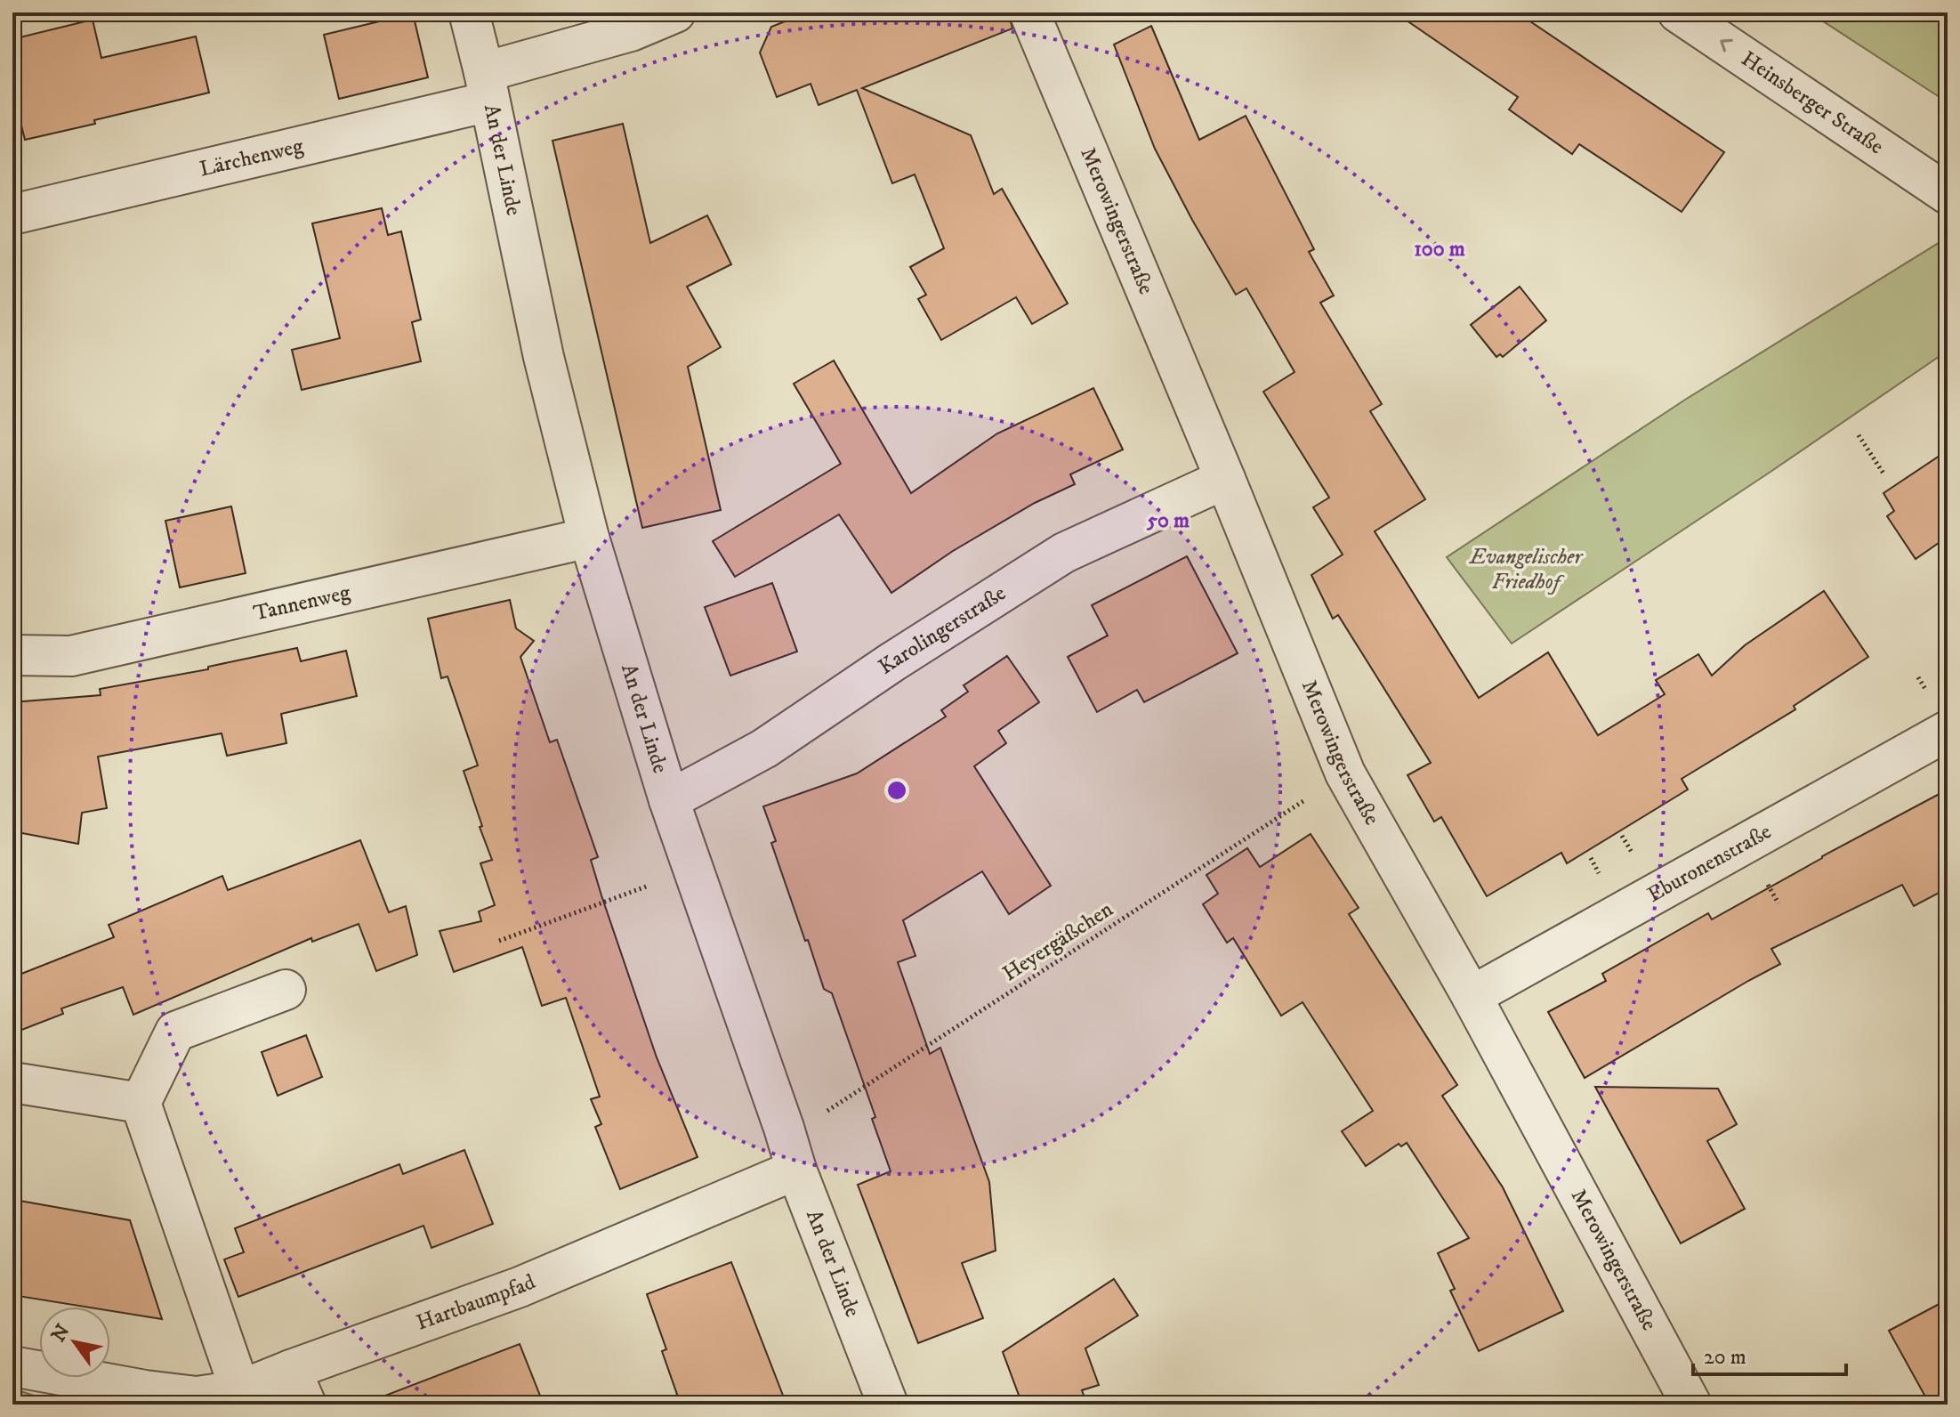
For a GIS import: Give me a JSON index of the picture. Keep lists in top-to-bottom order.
{
  "streets": {
    "street": [
      "Heinsberger Straße",
      "Lärchenweg",
      "An der Linde",
      "Merowingerstraße",
      "Tannenweg",
      "Karolingerstraße",
      "Eburonenstraße",
      "Hartbaumpfad"
    ],
    "path": ["Heyergäßchen"]
  },
  "crossings": [
    ["Lärchenweg", "An der Linde"],
    ["An der Linde", "Tannenweg"],
    ["An der Linde", "Karolingerstraße"],
    ["An der Linde", "Heyergäßchen"],
    ["An der Linde", "Hartbaumpfad"],
    ["Merowingerstraße", "Karolingerstraße"],
    ["Merowingerstraße", "Eburonenstraße"],
    ["Merowingerstraße", "Heyergäßchen"]
  ],
  "one_way": ["Heinsberger Straße"],
  "parks": ["Evangelischer Friedhof"],
  "scale_bar": "20 m",
  "north": "top left",
  "rings": ["100 m", "50 m"]
}
